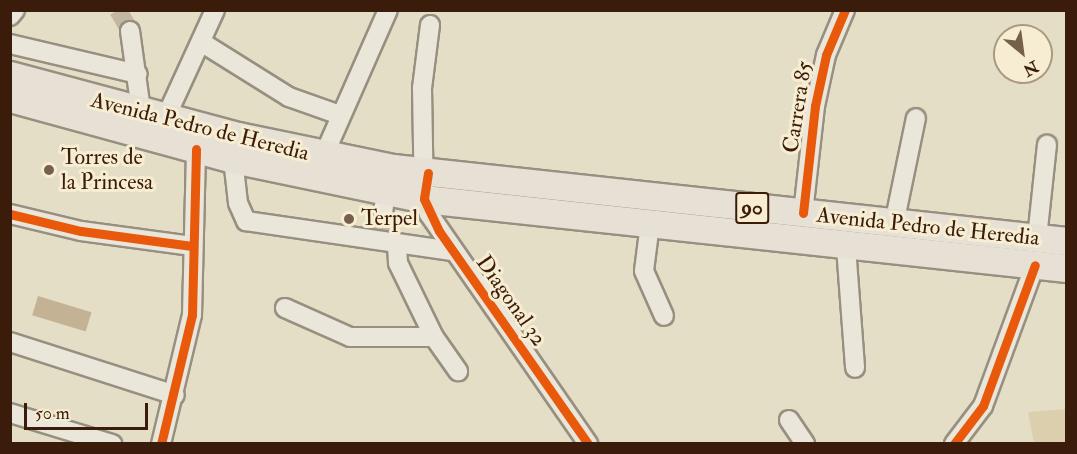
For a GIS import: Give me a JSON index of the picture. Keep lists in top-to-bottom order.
{
  "streets": {
    "highway": ["Avenida Pedro de Heredia", "90"],
    "street": ["Carrera 85", "Diagonal 32"]
  },
  "crossings": [
    ["Carrera 85", "Avenida Pedro de Heredia"],
    ["Avenida Pedro de Heredia", "Diagonal 32"]
  ],
  "places": ["Torres de la Princesa", "Terpel"],
  "scale_bar": "50 m",
  "north": "bottom right"
}
